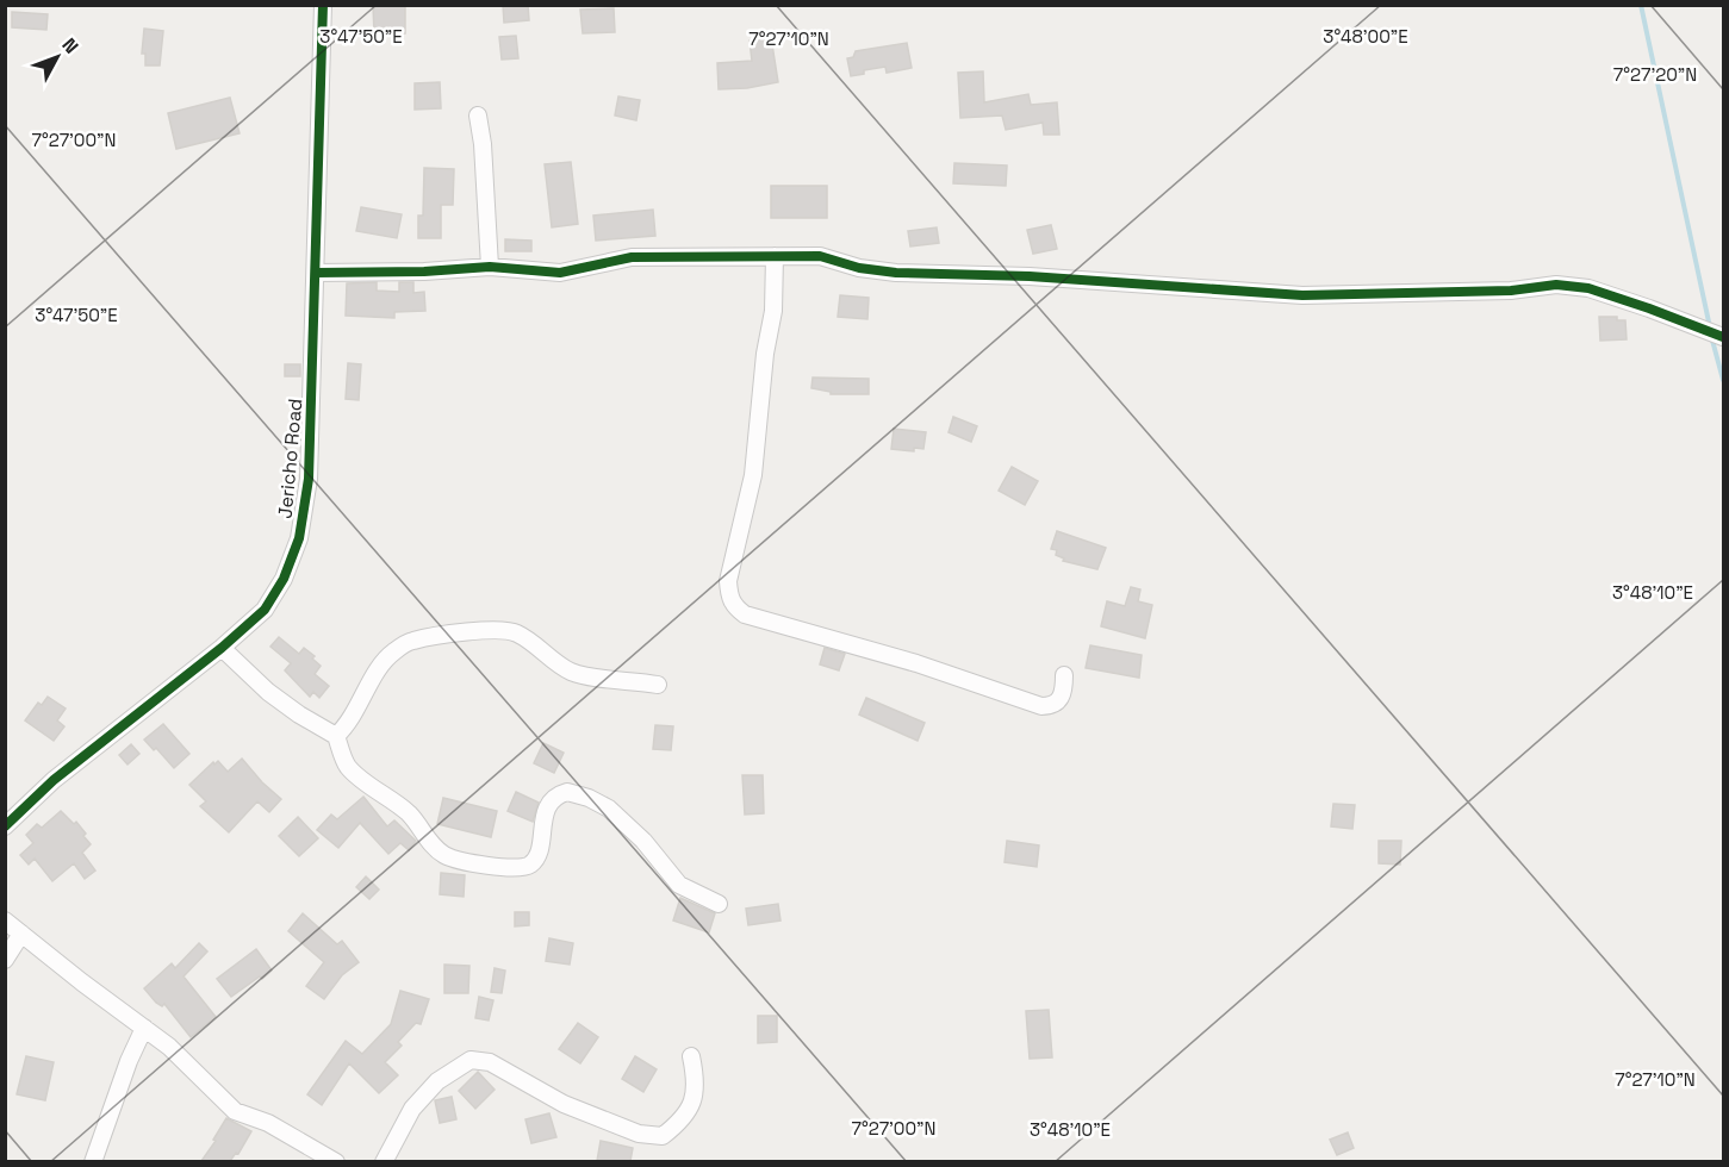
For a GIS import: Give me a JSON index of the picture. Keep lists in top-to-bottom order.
{
  "streets": {
    "street": ["Jericho Road"]
  },
  "north": "top right",
  "coordinates": [
    "3°47'50\"E",
    "3°48'00\"E",
    "7°27'10\"N",
    "7°27'20\"N",
    "7°27'00\"N",
    "3°48'10\"E"
  ]
}
